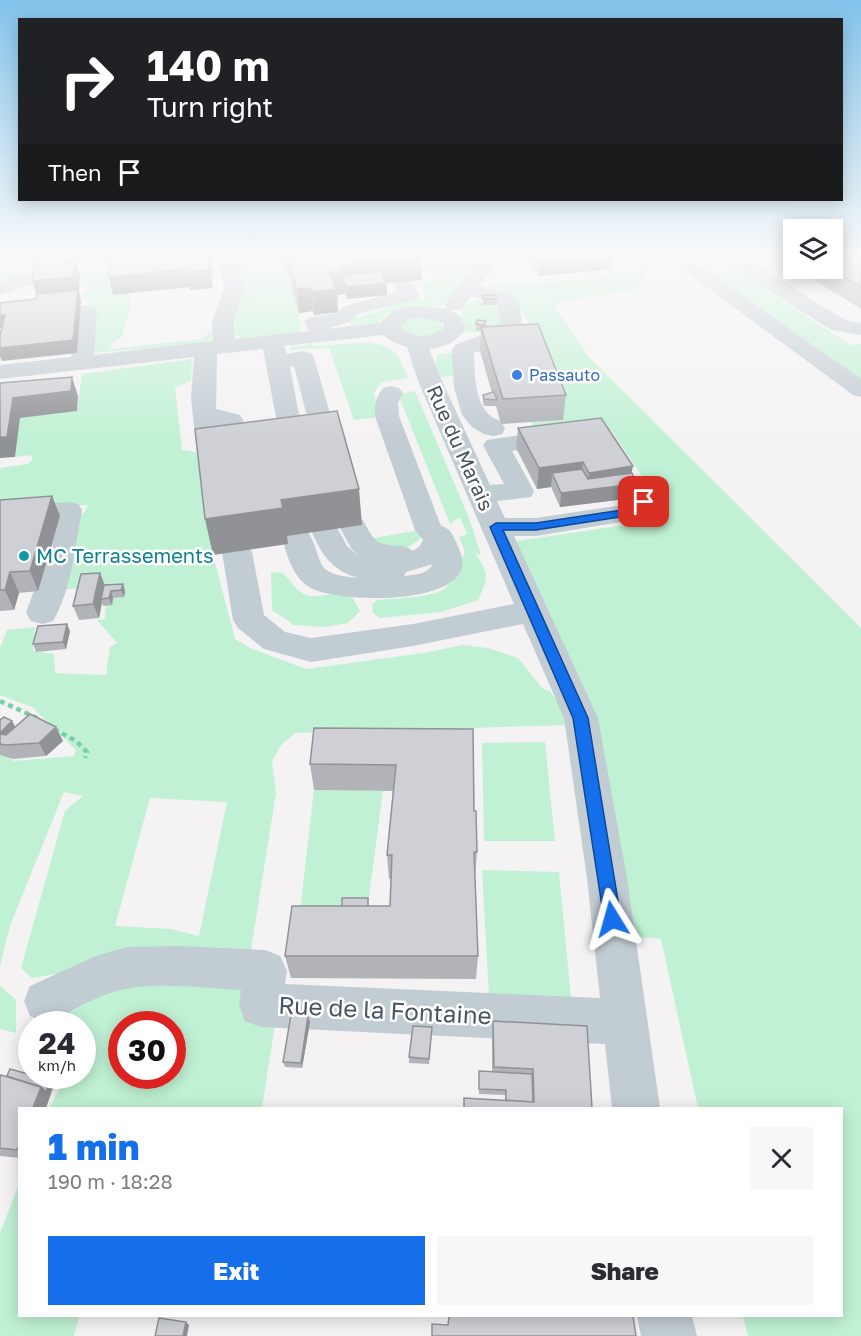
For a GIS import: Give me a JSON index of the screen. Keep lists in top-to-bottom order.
{
  "streets": {
    "street": ["Rue du Marais", "Rue de la Fontaine"]
  },
  "crossings": [
    ["Rue du Marais", "Rue de la Fontaine"]
  ],
  "places": ["Passauto", "MC Terrassements"],
  "page": {
    "turn": ["140 m", "Turn right"],
    "then": "Then",
    "speed": "24 km/h",
    "limit": "30",
    "heading": ["1 min", "190 m · 18:28"],
    "buttons": ["Exit", "Share"]
  }
}
